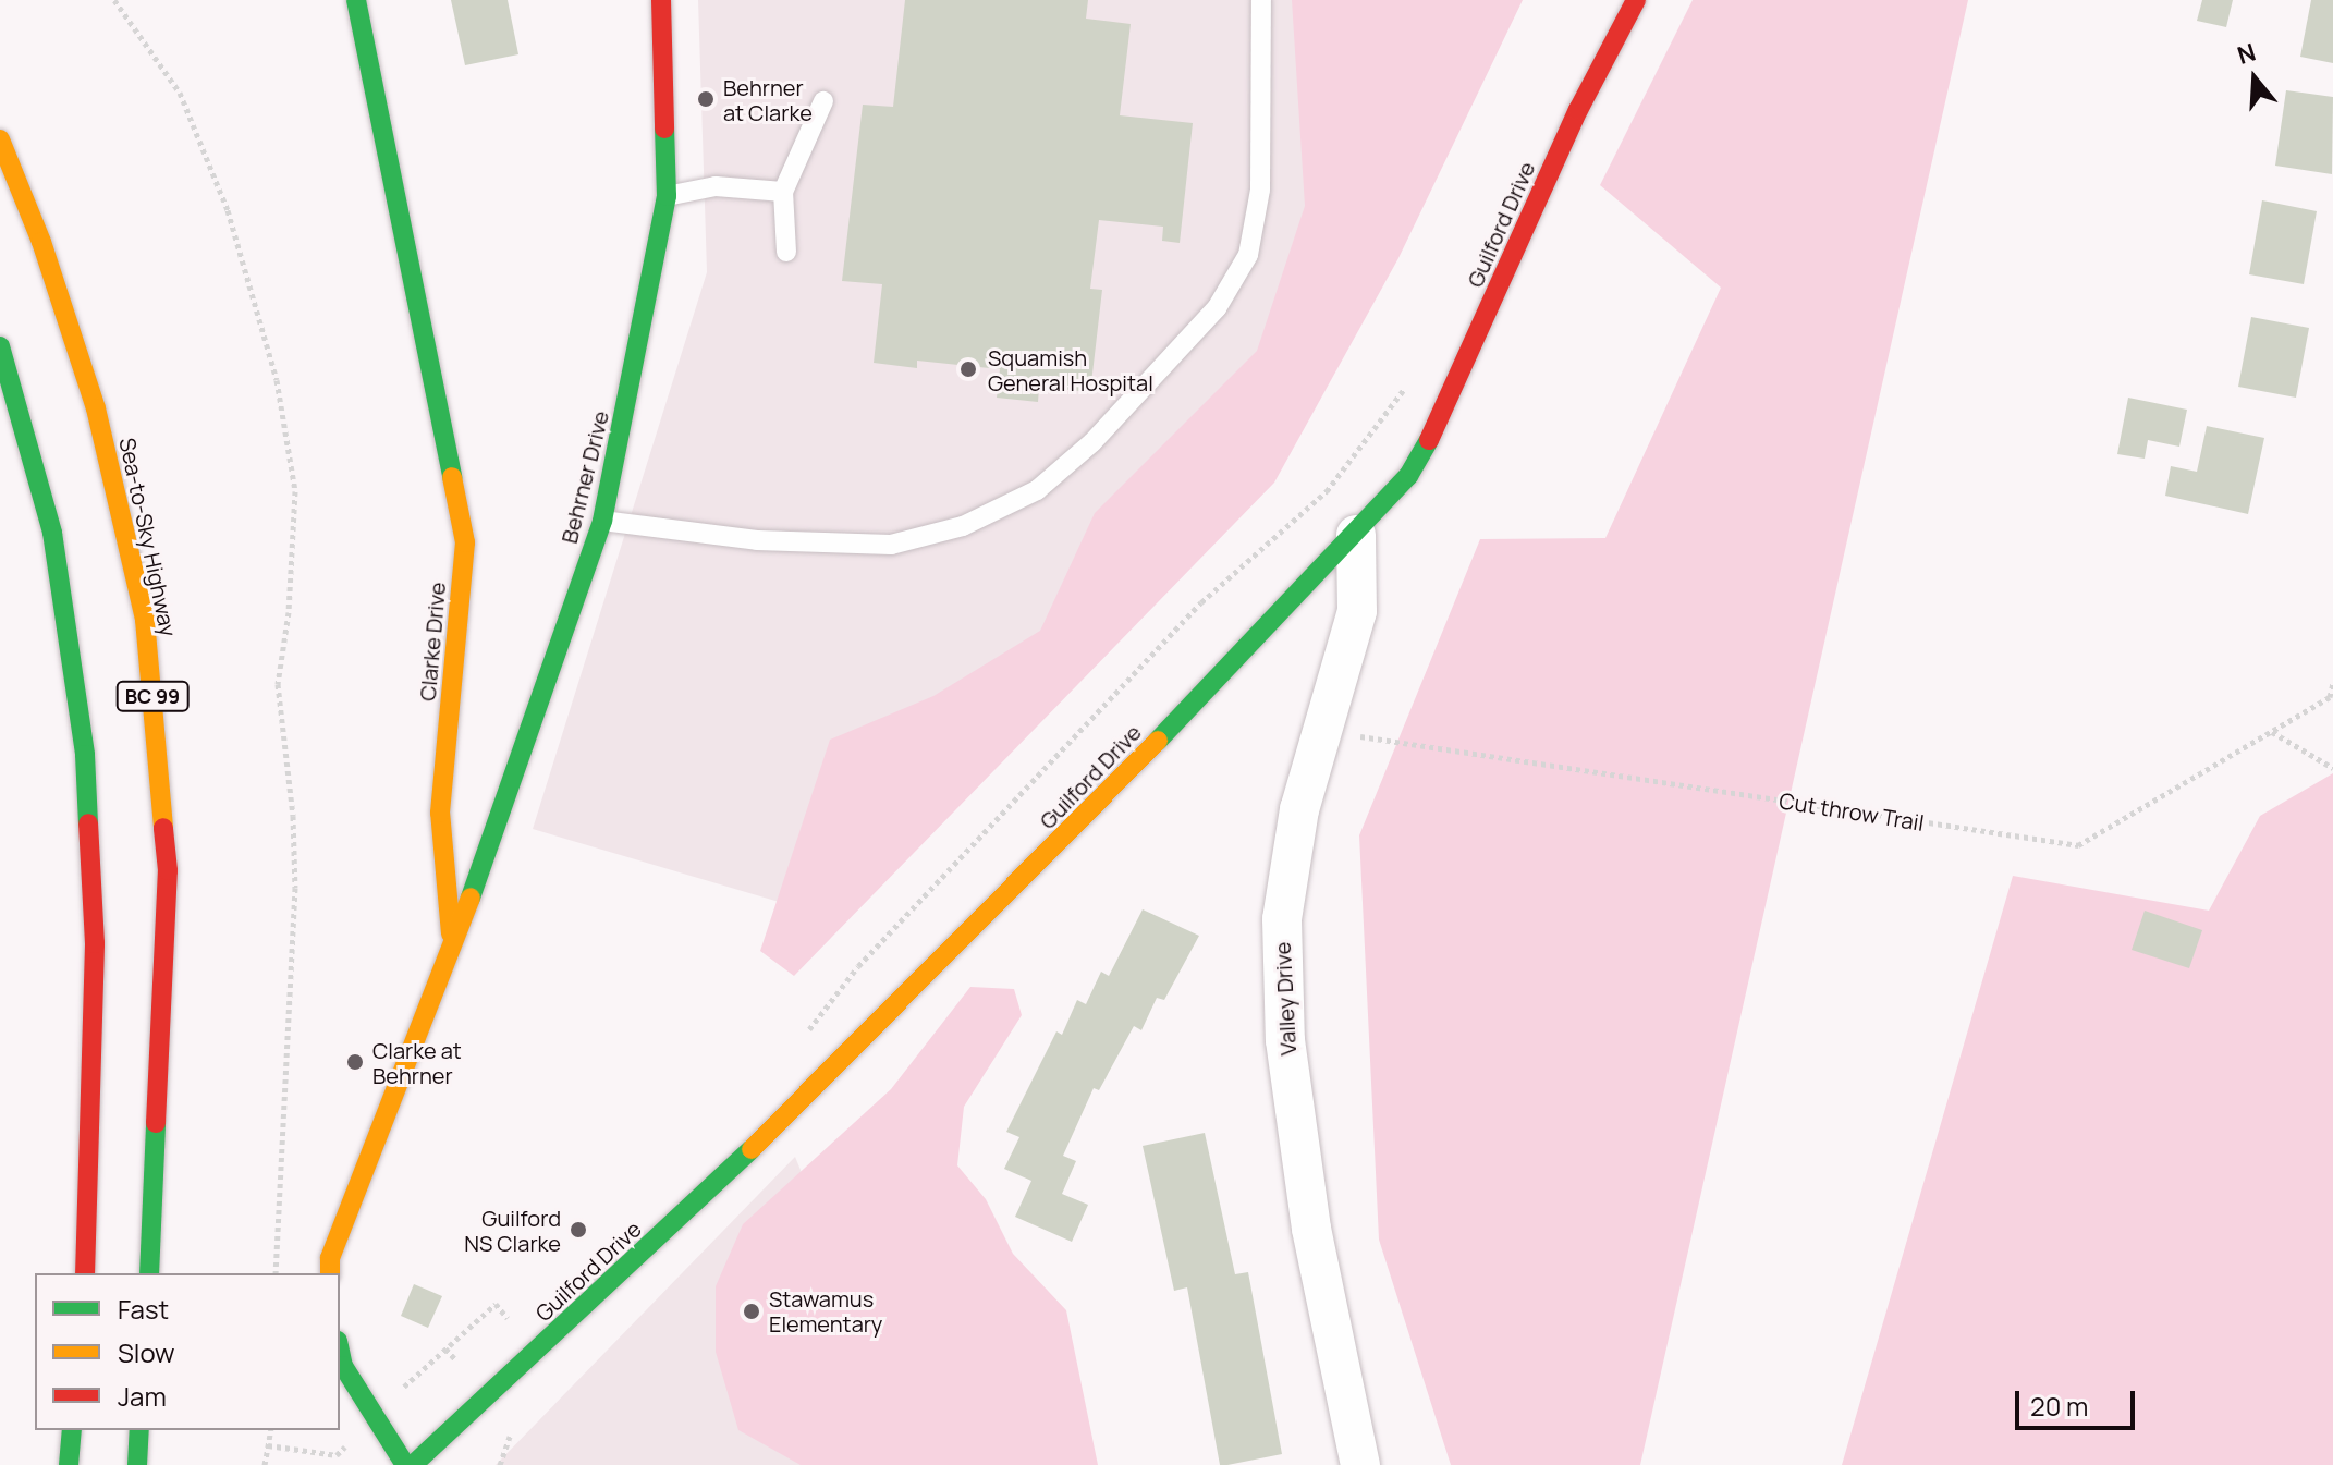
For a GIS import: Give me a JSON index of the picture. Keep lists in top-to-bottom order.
{
  "streets": {
    "main road": [
      "Guilford Drive",
      "Behrner Drive",
      "Sea-to-Sky Highway",
      "Clarke Drive",
      "BC 99"
    ],
    "street": ["Valley Drive"],
    "path": ["Cut throw Trail"]
  },
  "crossings": [
    ["Guilford Drive", "Valley Drive"],
    ["Behrner Drive", "Clarke Drive"],
    ["Cut throw Trail", "Valley Drive"]
  ],
  "places": [
    "Behrner at Clarke",
    "Squamish General Hospital",
    "Clarke at Behrner",
    "Guilford NS Clarke",
    "Stawamus Elementary"
  ],
  "legend": ["Fast", "Slow", "Jam"],
  "scale_bar": "20 m",
  "north": "top"
}
